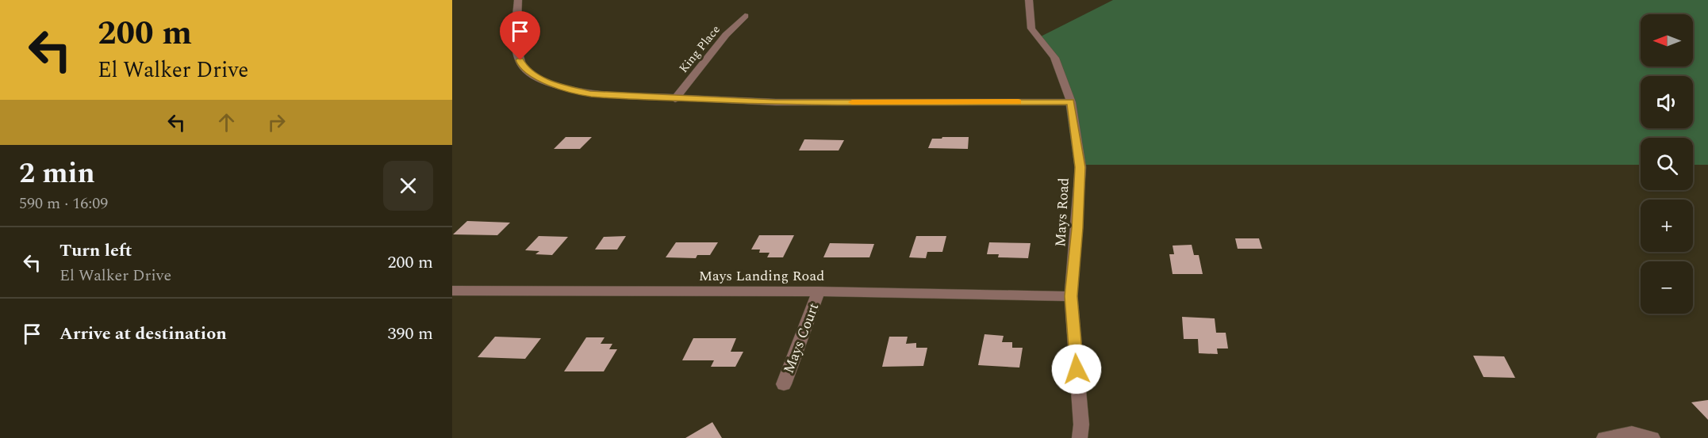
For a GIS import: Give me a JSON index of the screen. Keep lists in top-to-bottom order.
{
  "streets": {
    "street": [
      "King Place",
      "Mays Road",
      "Mays Landing Road",
      "Mays Court"
    ]
  },
  "crossings": [
    ["Mays Road", "Mays Landing Road"],
    ["Mays Landing Road", "Mays Court"]
  ],
  "north": "left",
  "page": {
    "turn": ["200 m", "El Walker Drive"],
    "map_buttons": ["+", "−"],
    "heading": ["2 min", "590 m · 16:09"],
    "list": [
      {
        "name": "Turn left",
        "note": "El Walker Drive",
        "value": "200 m"
      },
      {
        "name": "Arrive at destination",
        "value": "390 m"
      }
    ]
  }
}
